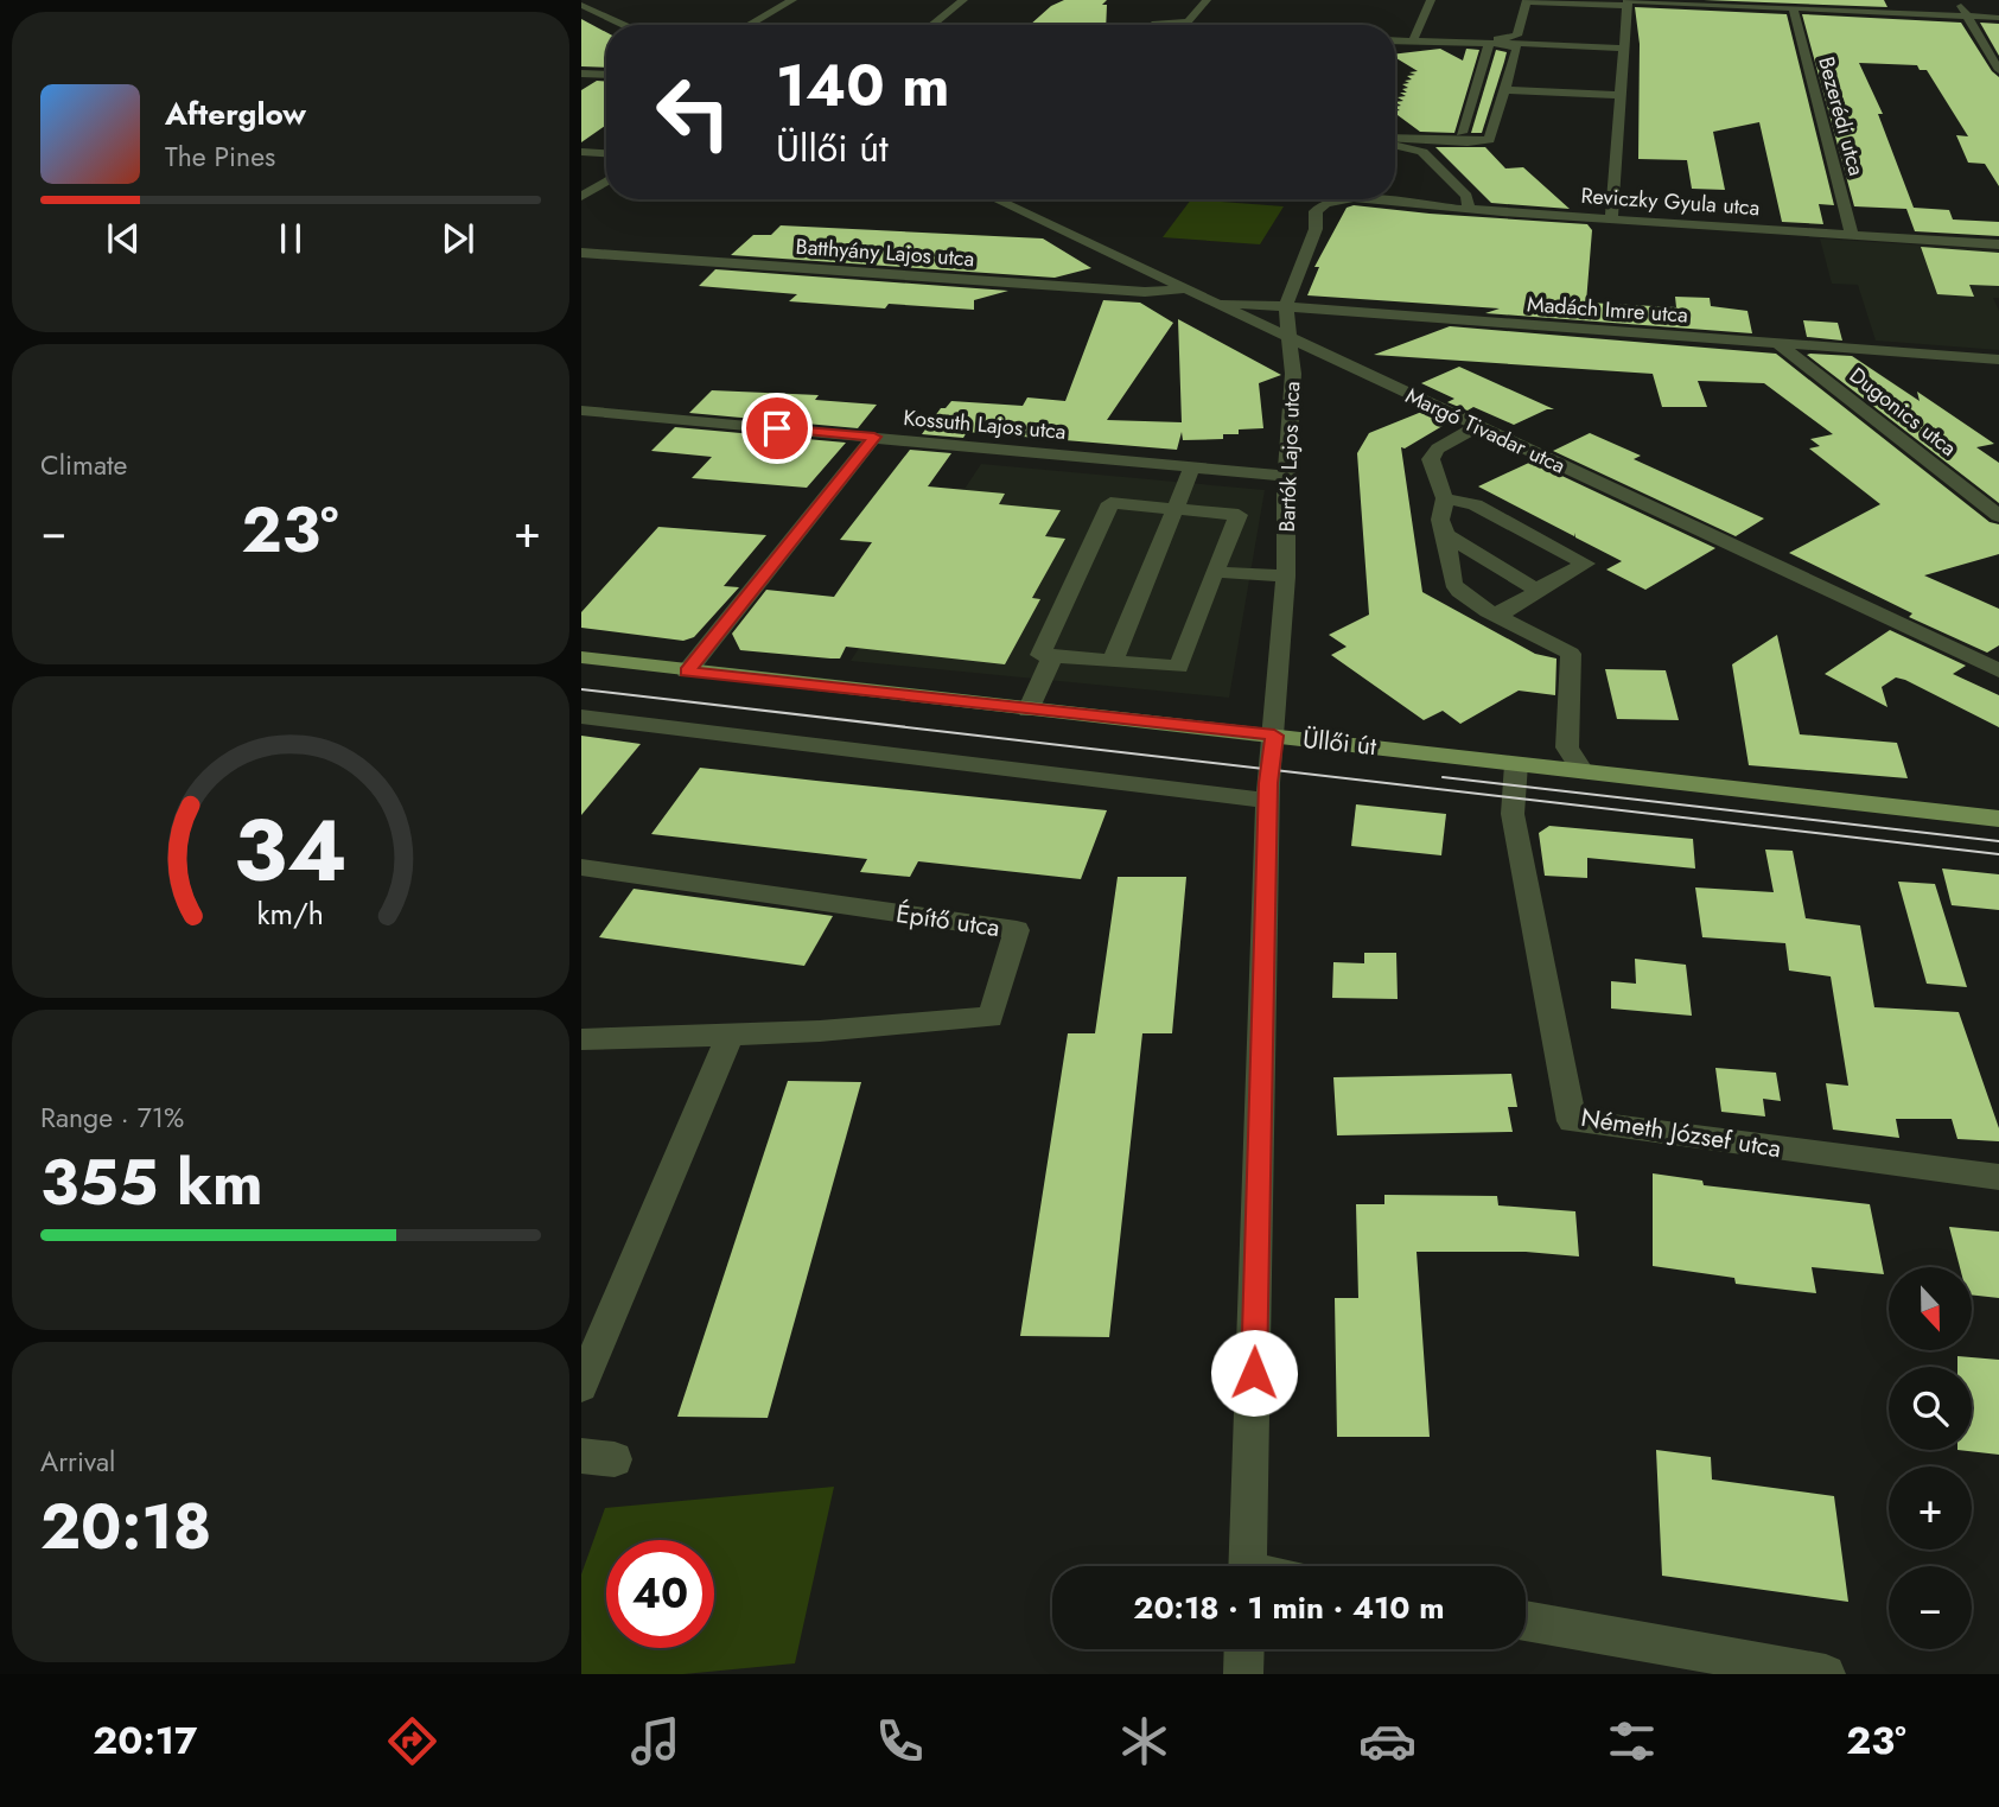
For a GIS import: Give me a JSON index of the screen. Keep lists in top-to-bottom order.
{
  "streets": {
    "main road": ["Üllői út"],
    "street": [
      "Bezerédi utca",
      "Reviczky Gyula utca",
      "Batthyány Lajos utca",
      "Madách Imre utca",
      "Dugonics utca",
      "Kossuth Lajos utca",
      "Margó Tivadar utca",
      "Bartók Lajos utca",
      "Építő utca",
      "Németh József utca"
    ]
  },
  "crossings": [
    ["Bezerédi utca", "Reviczky Gyula utca"],
    ["Batthyány Lajos utca", "Margó Tivadar utca"],
    ["Madách Imre utca", "Dugonics utca"],
    ["Madách Imre utca", "Margó Tivadar utca"],
    ["Madách Imre utca", "Bartók Lajos utca"],
    ["Kossuth Lajos utca", "Bartók Lajos utca"],
    ["Margó Tivadar utca", "Bartók Lajos utca"],
    ["Bartók Lajos utca", "Üllői út"],
    ["Üllői út", "Németh József utca"]
  ],
  "north": "bottom",
  "page": {
    "turn": ["140 m", "Üllői út"],
    "song": ["Afterglow", "The Pines"],
    "tile": [
      "Climate",
      ["Range · 71%", "355 km"],
      ["Arrival", "20:18"]
    ],
    "heat": ["−", "23°", "+"],
    "map_buttons": ["+", "−"],
    "limit": "40",
    "trip": "20:18 · 1 min · 410 m",
    "tabs": ["20:17", "23°"],
    "gauge": ["34", "km/h"]
  }
}
